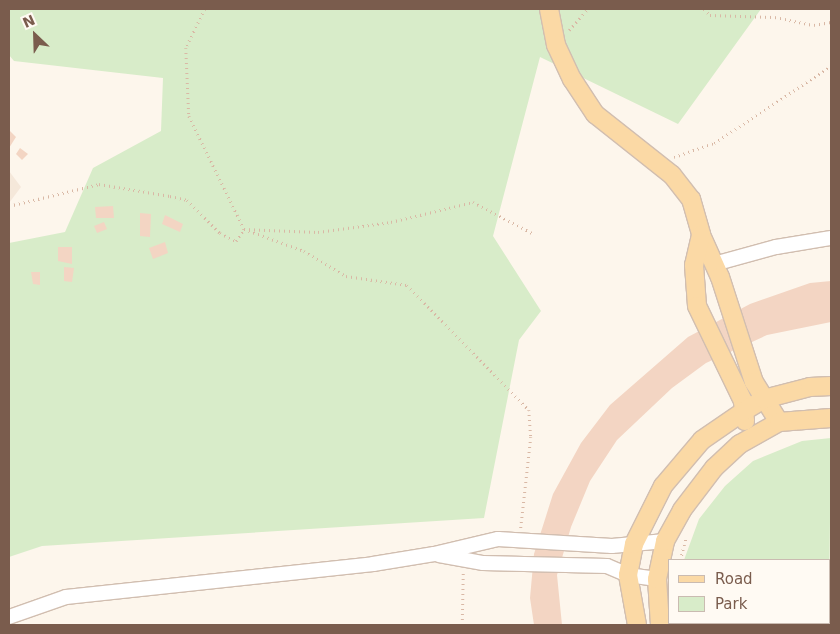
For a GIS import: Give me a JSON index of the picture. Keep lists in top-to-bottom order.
{
  "legend": ["Road", "Park"],
  "north": "top left"
}
